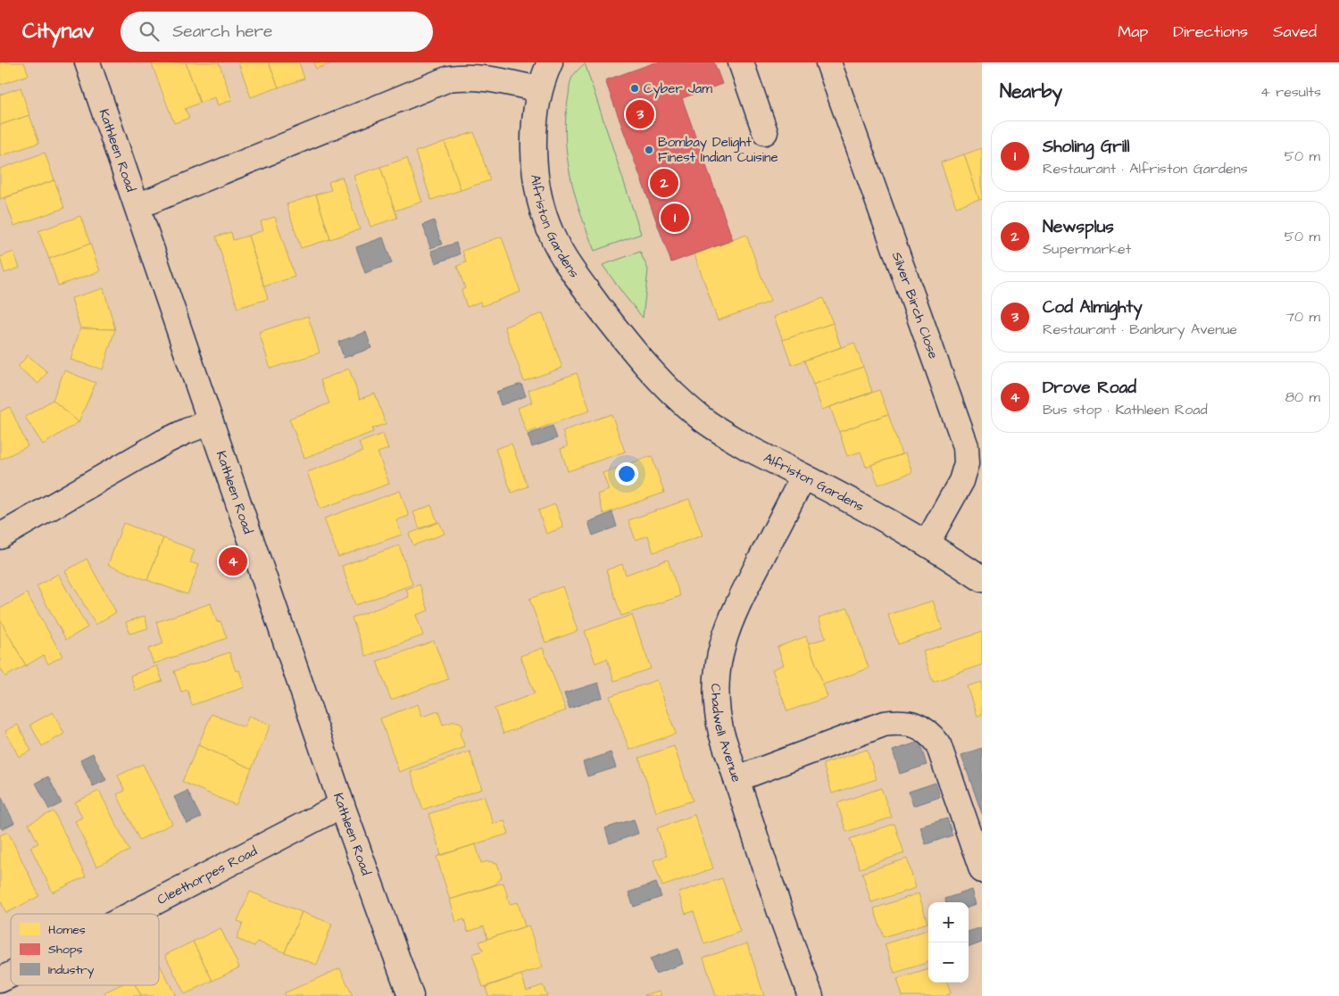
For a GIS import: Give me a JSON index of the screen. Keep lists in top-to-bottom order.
{
  "streets": {
    "street": [
      "Kathleen Road",
      "Alfriston Gardens",
      "Silver Birch Close",
      "Chadwell Avenue",
      "Cleethorpes Road"
    ]
  },
  "crossings": [
    ["Kathleen Road", "Cleethorpes Road"],
    ["Alfriston Gardens", "Silver Birch Close"],
    ["Alfriston Gardens", "Chadwell Avenue"]
  ],
  "places": ["Cyber Jam", "Bombay Delight Finest Indian Cuisine"],
  "legend": ["Homes", "Shops", "Industry"],
  "page": {
    "header": "Citynav",
    "search": "Search here",
    "nav": ["Map", "Directions", "Saved"],
    "heading": ["Nearby", "4 results"],
    "pins": [
      "3",
      "2",
      "1",
      "4"
    ],
    "list": [
      {
        "mark": "1",
        "name": "Sholing Grill",
        "note": "Restaurant · Alfriston Gardens",
        "value": "50 m"
      },
      {
        "mark": "2",
        "name": "Newsplus",
        "note": "Supermarket",
        "value": "50 m"
      },
      {
        "mark": "3",
        "name": "Cod Almighty",
        "note": "Restaurant · Banbury Avenue",
        "value": "70 m"
      },
      {
        "mark": "4",
        "name": "Drove Road",
        "note": "Bus stop · Kathleen Road",
        "value": "80 m"
      }
    ],
    "map_buttons": ["+", "−"]
  }
}
